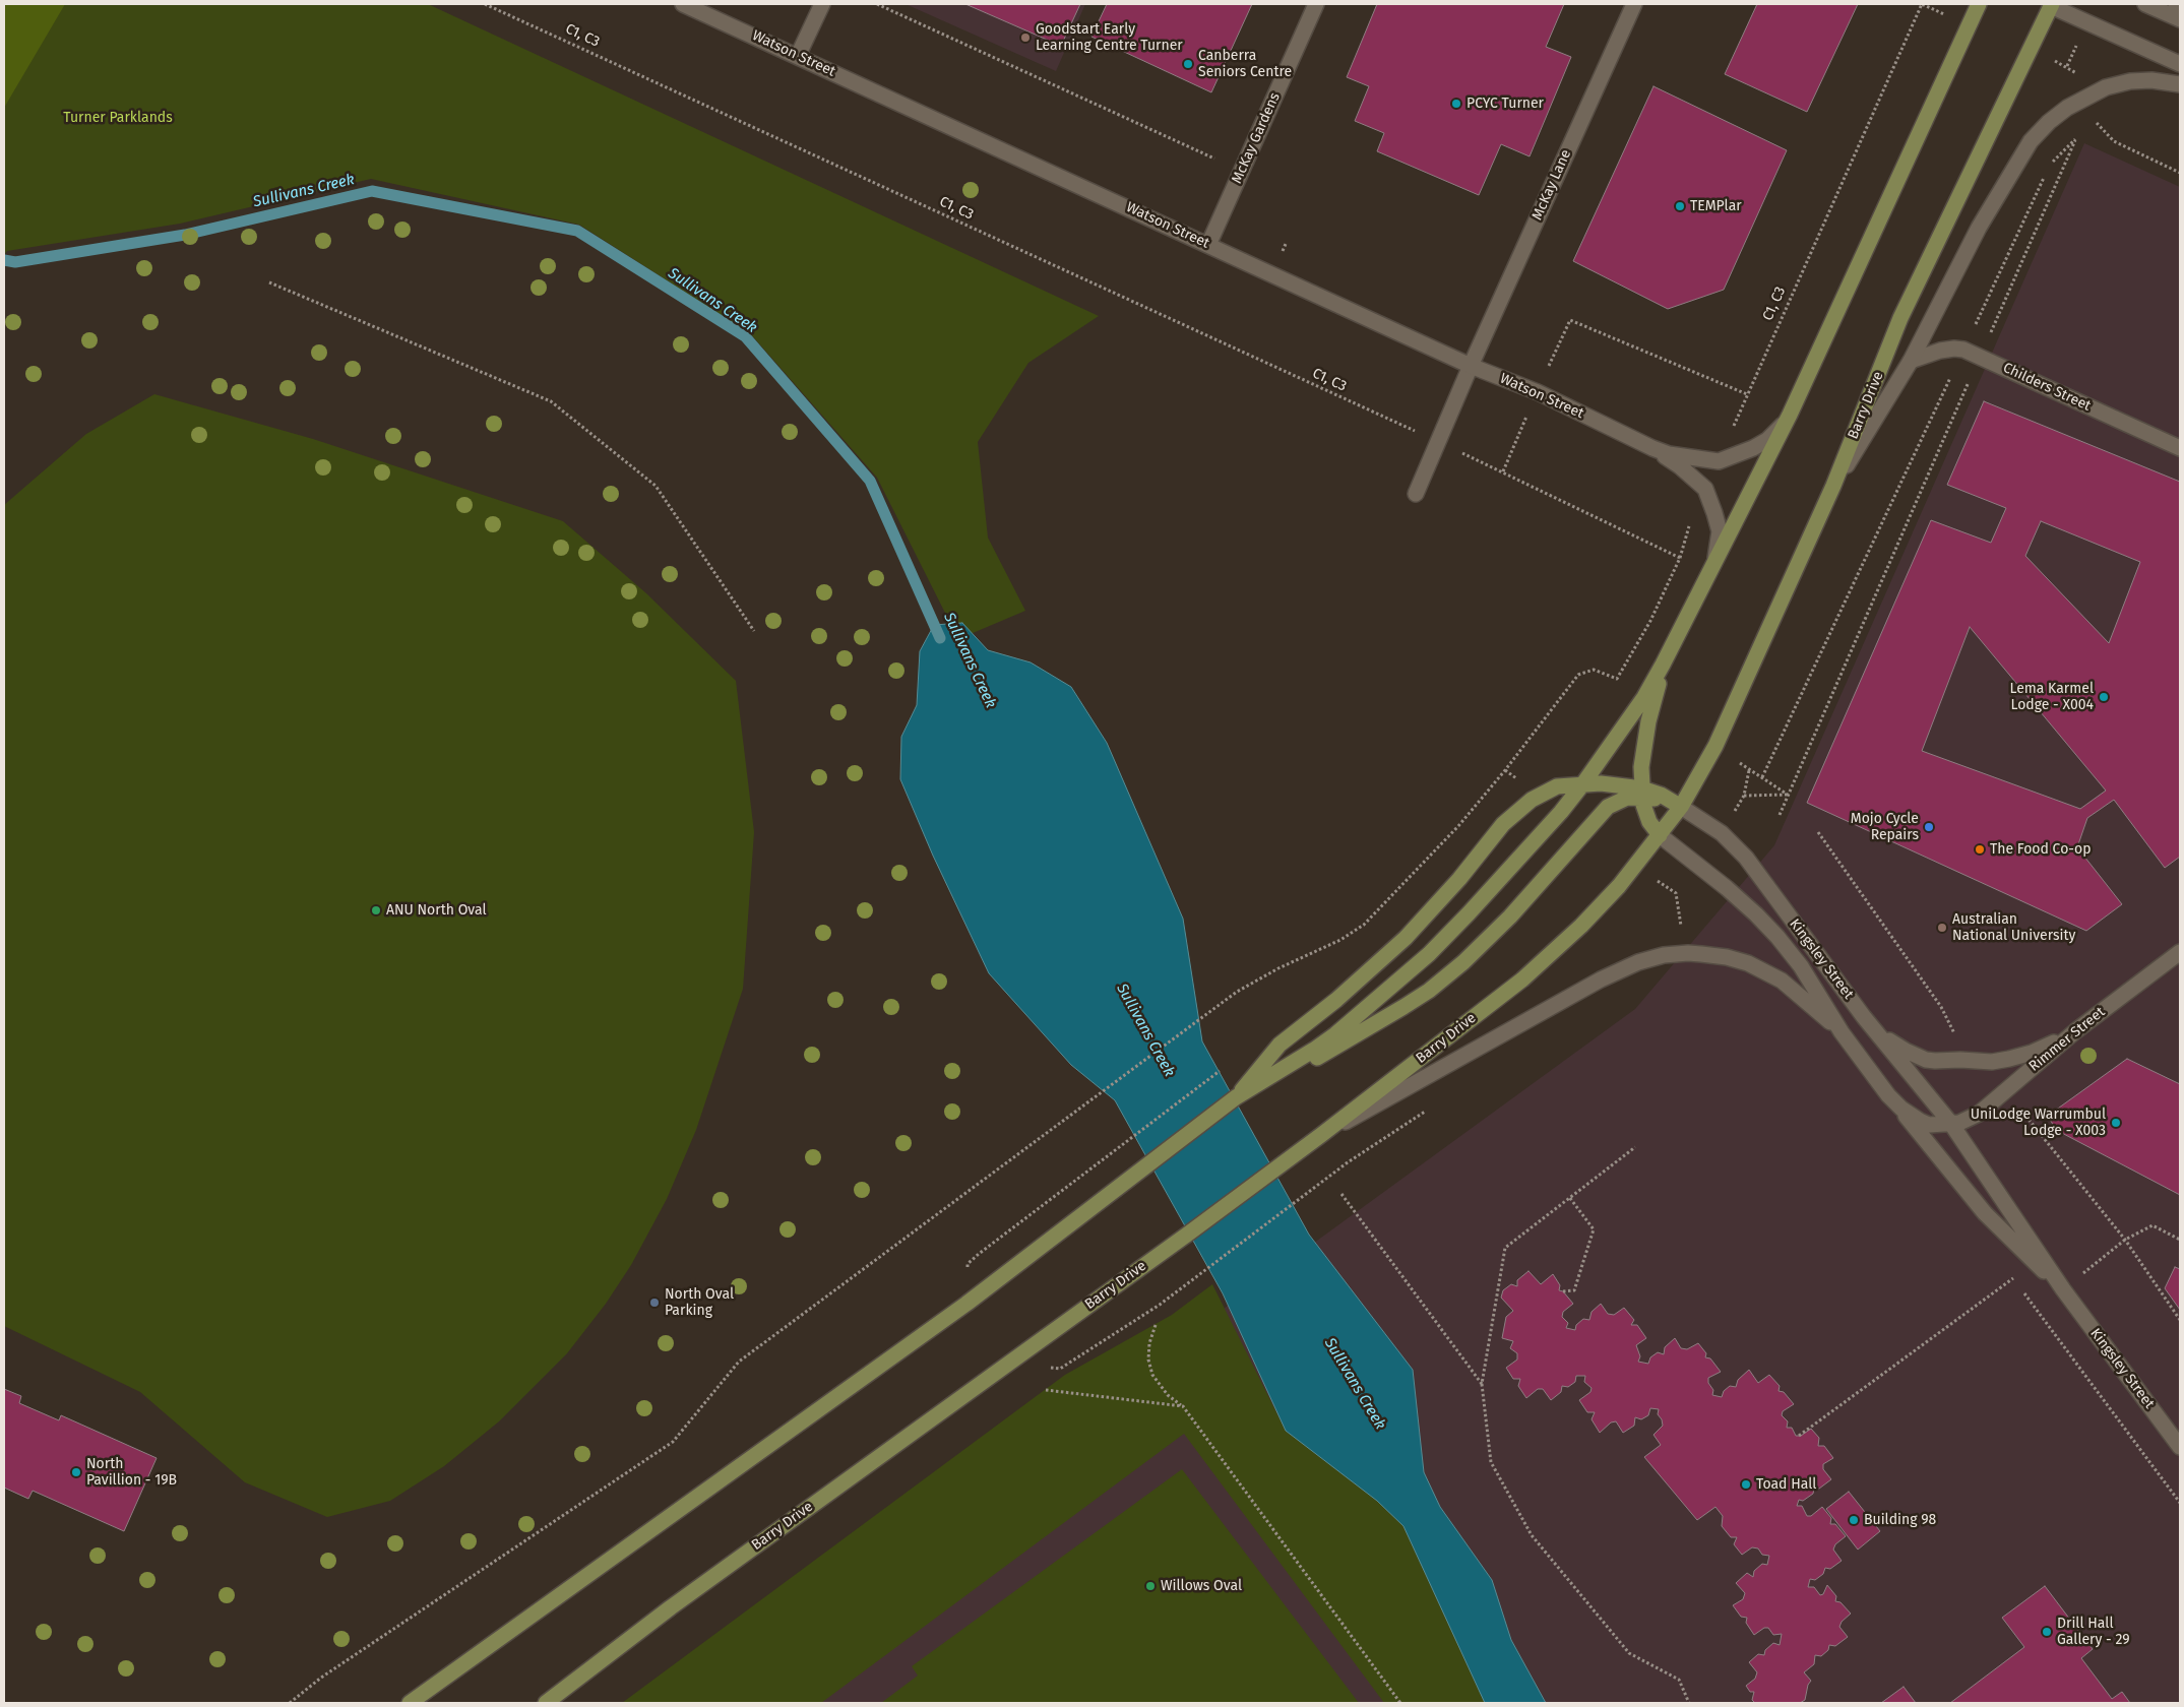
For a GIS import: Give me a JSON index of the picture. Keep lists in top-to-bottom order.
{
  "streets": {
    "main road": ["Barry Drive"],
    "street": [
      "Watson Street",
      "McKay Gardens",
      "McKay Lane",
      "Childers Street",
      "Kingsley Street",
      "Rimmer Street"
    ],
    "path": ["C1, C3"]
  },
  "crossings": [
    ["Watson Street", "McKay Gardens"],
    ["Watson Street", "McKay Lane"],
    ["Barry Drive", "Kingsley Street"],
    ["Kingsley Street", "Rimmer Street"]
  ],
  "water": ["Sullivans Creek"],
  "parks": ["Turner Parklands"],
  "places": [
    "Goodstart Early Learning Centre Turner",
    "Canberra Seniors Centre",
    "PCYC Turner",
    "TEMPlar",
    "Lema Karmel Lodge - X004",
    "Mojo Cycle Repairs",
    "The Food Co-op",
    "ANU North Oval",
    "Australian National University",
    "UniLodge Warrumbul Lodge - X003",
    "North Oval Parking",
    "North Pavillion - 19B",
    "Toad Hall",
    "Building 98",
    "Willows Oval",
    "Drill Hall Gallery - 29"
  ]
}
